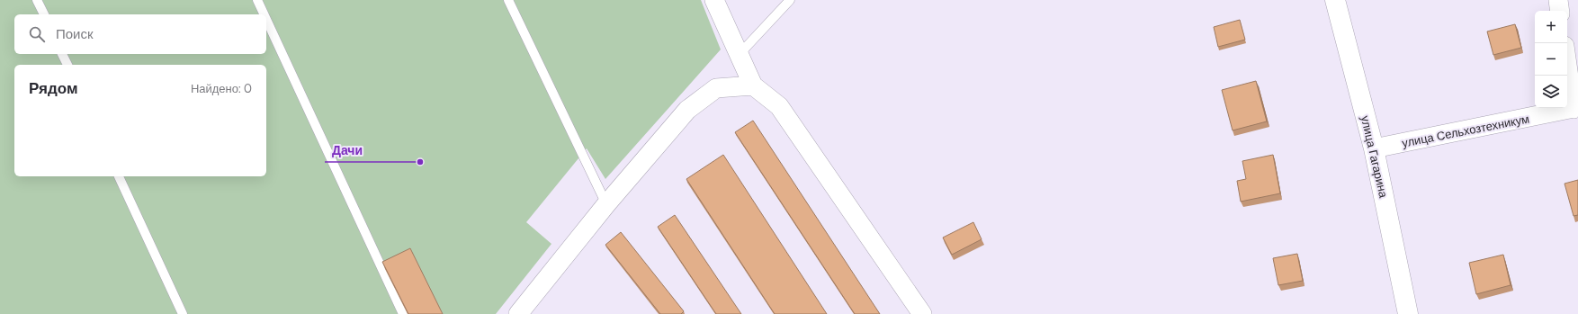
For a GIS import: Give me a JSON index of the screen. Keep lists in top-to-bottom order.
{
  "streets": {
    "street": ["улица Сельхозтехникум", "улица Гагарина"]
  },
  "crossings": [
    ["улица Сельхозтехникум", "улица Гагарина"]
  ],
  "places": ["Дачи"],
  "page": {
    "map_buttons": ["+", "−"],
    "search": "Поиск",
    "heading": ["Рядом", "Найдено: 0"]
  }
}
